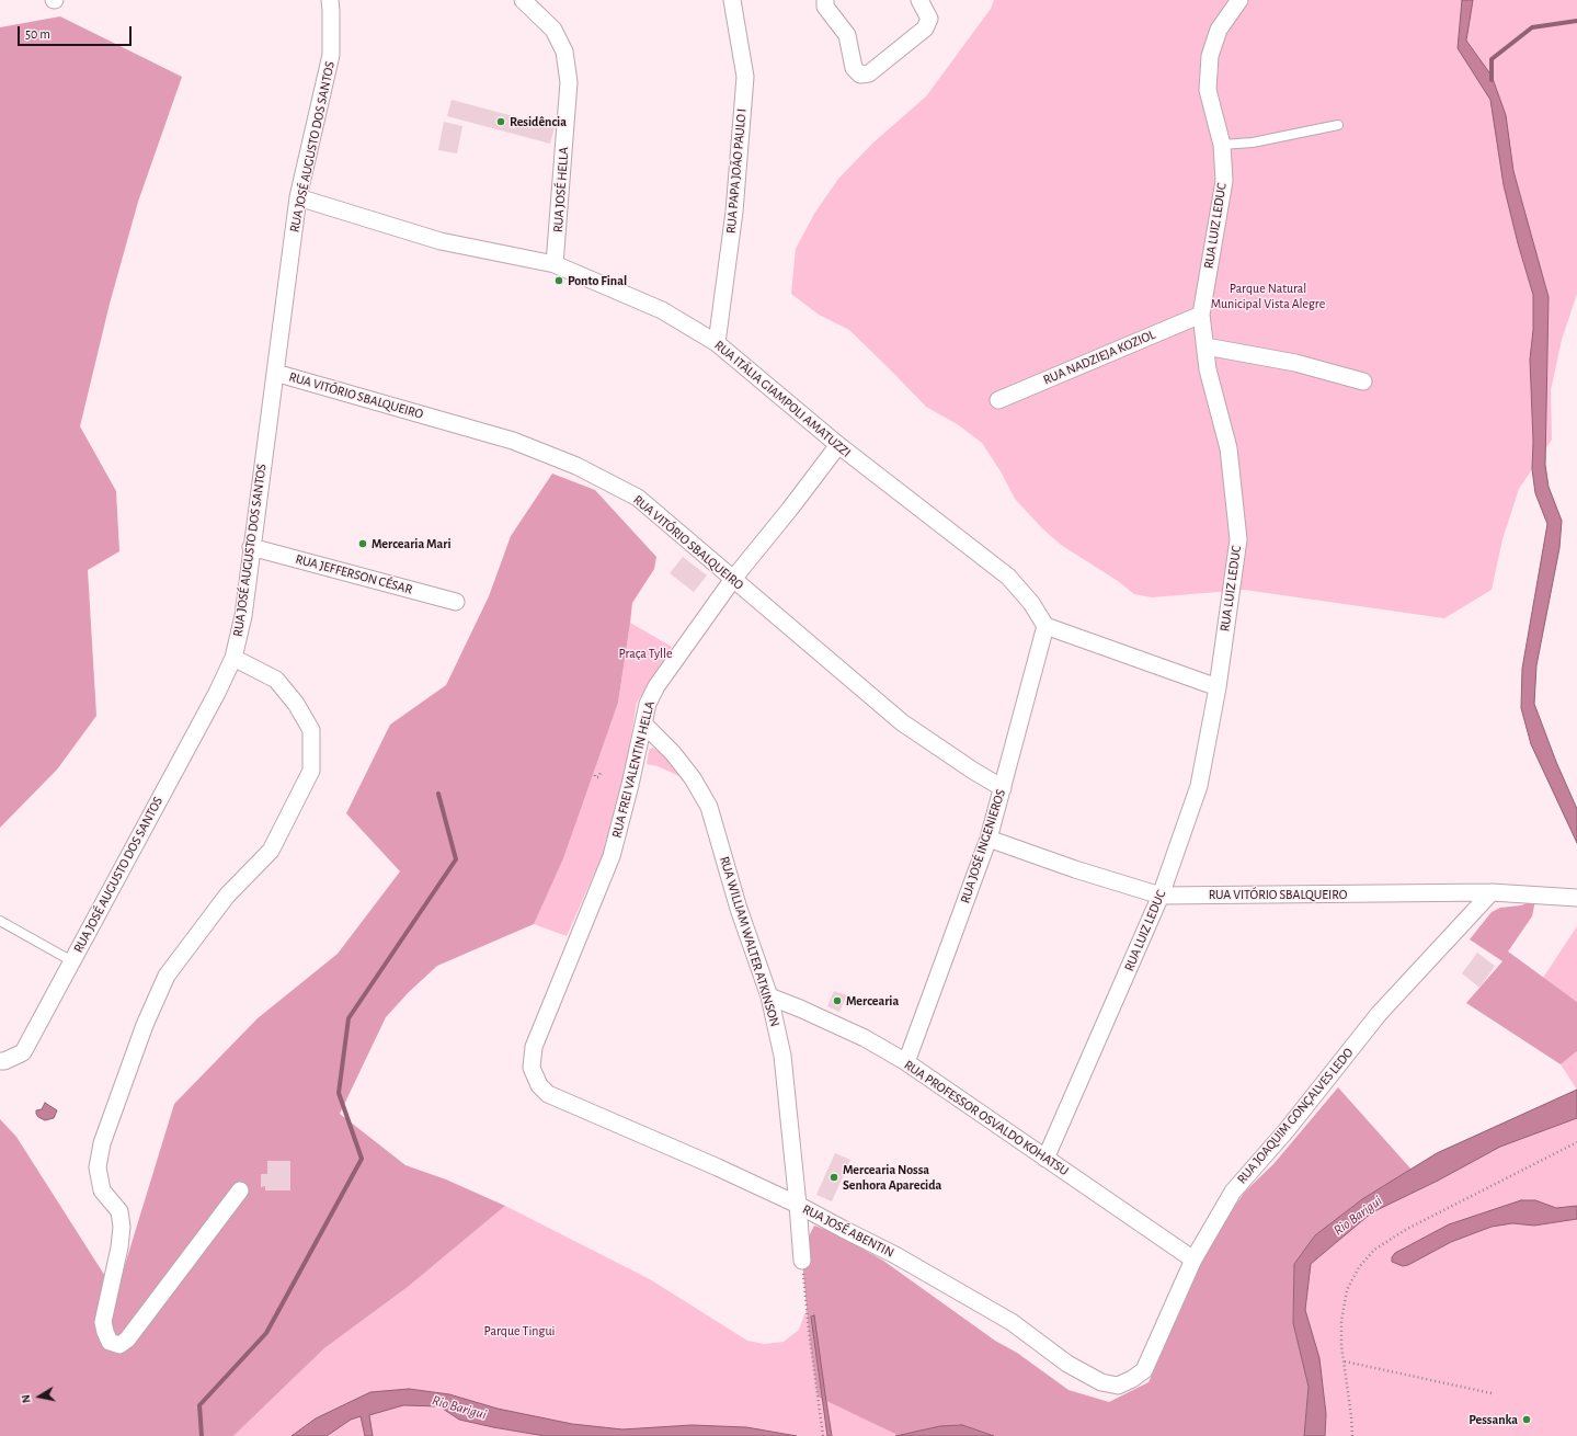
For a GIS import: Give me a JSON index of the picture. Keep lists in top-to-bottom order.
{
  "streets": {
    "street": [
      "RUA JOSÉ AUGUSTO DOS SANTOS",
      "RUA PAPA JOÃO PAULO I",
      "RUA JOSÉ HELLA",
      "RUA LUIZ LEDUC",
      "RUA NADZIEJA KOZIOL",
      "RUA VITÓRIO SBALQUEIRO",
      "RUA ITÁLIA GIAMPOLI AMATUZZI",
      "RUA JEFFERSON CÉSAR",
      "RUA FREI VALENTIN HELLA",
      "RUA JOSÉ INGENIEROS",
      "RUA WILLIAM WALTER ATKINSON",
      "RUA JOAQUIM GONÇALVES LEDO",
      "RUA PROFESSOR OSVALDO KOHATSU",
      "RUA JOSÉ ABENTIN"
    ]
  },
  "crossings": [
    ["RUA JOSÉ AUGUSTO DOS SANTOS", "RUA VITÓRIO SBALQUEIRO"],
    ["RUA JOSÉ AUGUSTO DOS SANTOS", "RUA ITÁLIA GIAMPOLI AMATUZZI"],
    ["RUA JOSÉ AUGUSTO DOS SANTOS", "RUA JEFFERSON CÉSAR"],
    ["RUA PAPA JOÃO PAULO I", "RUA ITÁLIA GIAMPOLI AMATUZZI"],
    ["RUA JOSÉ HELLA", "RUA ITÁLIA GIAMPOLI AMATUZZI"],
    ["RUA LUIZ LEDUC", "RUA NADZIEJA KOZIOL"],
    ["RUA LUIZ LEDUC", "RUA VITÓRIO SBALQUEIRO"],
    ["RUA LUIZ LEDUC", "RUA PROFESSOR OSVALDO KOHATSU"],
    ["RUA VITÓRIO SBALQUEIRO", "RUA FREI VALENTIN HELLA"],
    ["RUA VITÓRIO SBALQUEIRO", "RUA JOSÉ INGENIEROS"],
    ["RUA VITÓRIO SBALQUEIRO", "RUA JOAQUIM GONÇALVES LEDO"],
    ["RUA ITÁLIA GIAMPOLI AMATUZZI", "RUA FREI VALENTIN HELLA"],
    ["RUA ITÁLIA GIAMPOLI AMATUZZI", "RUA JOSÉ INGENIEROS"],
    ["RUA FREI VALENTIN HELLA", "RUA WILLIAM WALTER ATKINSON"],
    ["RUA FREI VALENTIN HELLA", "RUA JOSÉ ABENTIN"],
    ["RUA JOSÉ INGENIEROS", "RUA PROFESSOR OSVALDO KOHATSU"],
    ["RUA WILLIAM WALTER ATKINSON", "RUA PROFESSOR OSVALDO KOHATSU"],
    ["RUA WILLIAM WALTER ATKINSON", "RUA JOSÉ ABENTIN"],
    ["RUA JOAQUIM GONÇALVES LEDO", "RUA PROFESSOR OSVALDO KOHATSU"],
    ["RUA JOAQUIM GONÇALVES LEDO", "RUA JOSÉ ABENTIN"]
  ],
  "water": ["Rio Barigui"],
  "parks": ["Parque Natural Municipal Vista Alegre", "Praça Tylle", "Parque Tingui"],
  "places": [
    "Residência",
    "Ponto Final",
    "Mercearia Mari",
    "Mercearia",
    "Mercearia Nossa Senhora Aparecida",
    "Pessanka"
  ],
  "scale_bar": "50 m",
  "north": "left"
}
